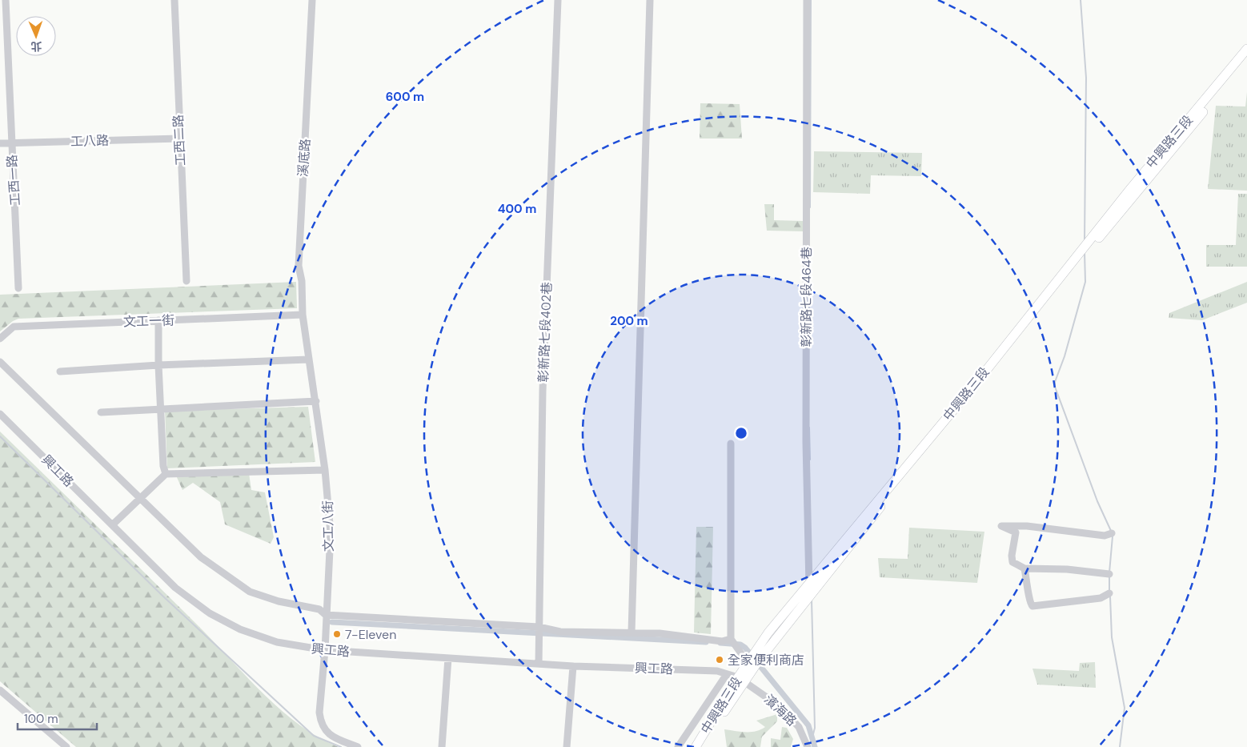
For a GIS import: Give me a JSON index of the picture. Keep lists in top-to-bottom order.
{
  "streets": {
    "main road": ["中興路三段"],
    "street": [
      "工西二路",
      "工八路",
      "溪底路",
      "工西一路",
      "彰新路七段464巷",
      "文工一街",
      "彰新路七段402巷",
      "興工路",
      "文工八街",
      "濱海路"
    ]
  },
  "crossings": [
    ["工西二路", "工八路"],
    ["工八路", "工西一路"],
    ["中興路三段", "彰新路七段464巷"],
    ["中興路三段", "興工路"],
    ["中興路三段", "濱海路"],
    ["溪底路", "文工一街"],
    ["溪底路", "文工八街"],
    ["文工一街", "文工八街"],
    ["彰新路七段402巷", "興工路"],
    ["興工路", "文工八街"],
    ["興工路", "濱海路"]
  ],
  "places": ["7-Eleven", "全家便利商店"],
  "scale_bar": "100 m",
  "north": "bottom",
  "rings": ["600 m", "400 m", "200 m"]
}
